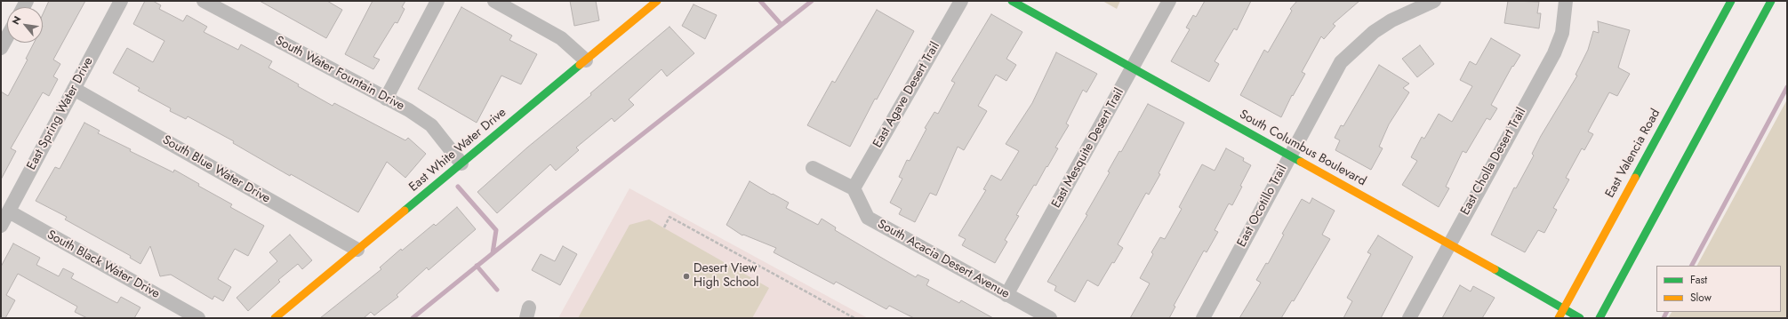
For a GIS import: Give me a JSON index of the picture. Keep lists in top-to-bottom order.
{
  "streets": {
    "street": [
      "South Water Fountain Drive",
      "East Agave Desert Trail",
      "East Spring Water Drive",
      "East Mesquite Desert Trail",
      "South Columbus Boulevard",
      "East White Water Drive",
      "East Valencia Road",
      "East Cholla Desert Trail",
      "South Blue Water Drive",
      "East Ocotillo Trail",
      "South Acacia Desert Avenue",
      "South Black Water Drive"
    ]
  },
  "crossings": [
    ["South Water Fountain Drive", "East White Water Drive"],
    ["East Agave Desert Trail", "South Acacia Desert Avenue"],
    ["East Spring Water Drive", "South Blue Water Drive"],
    ["East Spring Water Drive", "South Black Water Drive"],
    ["East Mesquite Desert Trail", "South Columbus Boulevard"],
    ["East Mesquite Desert Trail", "South Acacia Desert Avenue"],
    ["South Columbus Boulevard", "East Valencia Road"],
    ["South Columbus Boulevard", "East Cholla Desert Trail"],
    ["South Columbus Boulevard", "East Ocotillo Trail"],
    ["East White Water Drive", "South Blue Water Drive"]
  ],
  "places": ["Desert View High School"],
  "legend": ["Fast", "Slow"],
  "north": "top left"
}
